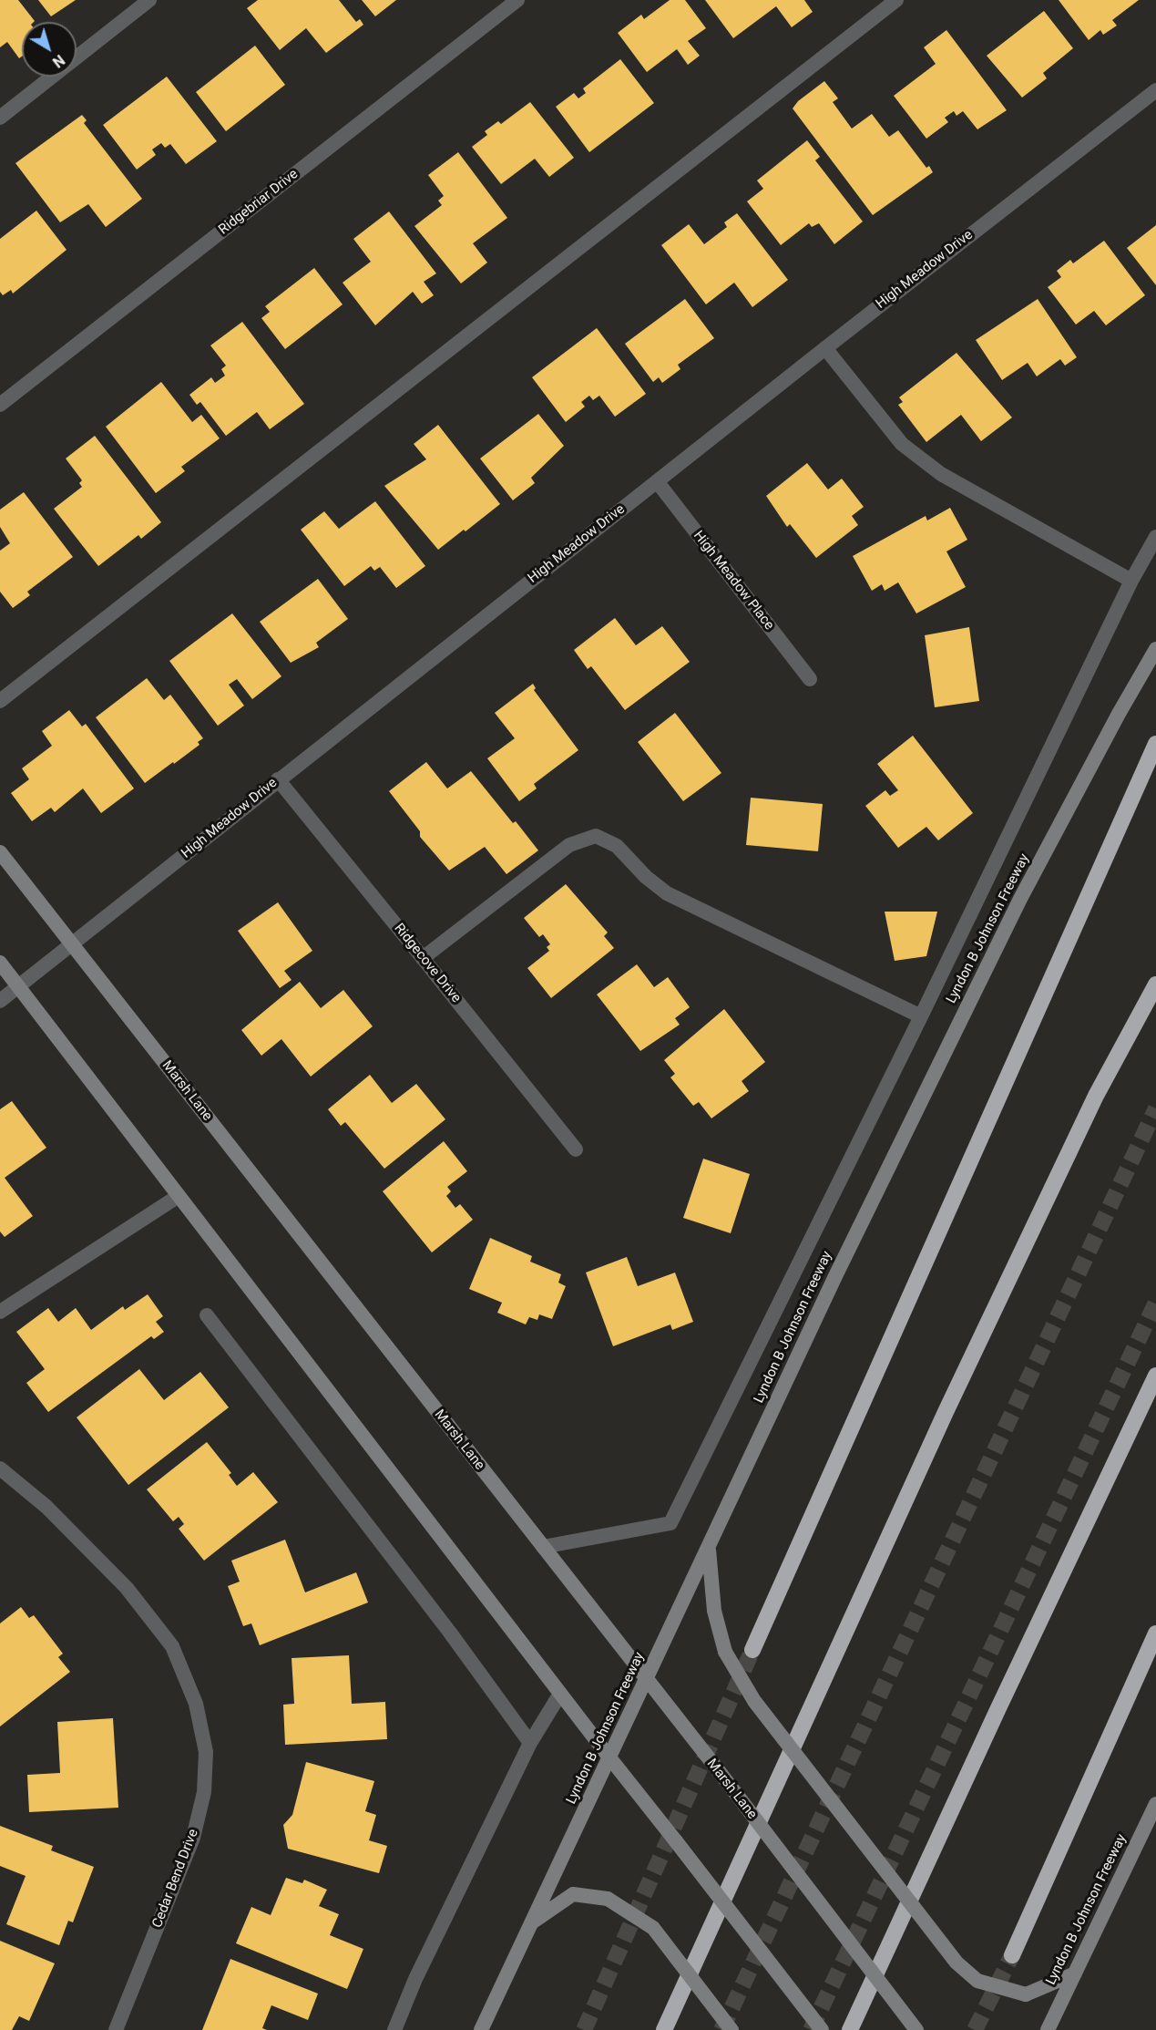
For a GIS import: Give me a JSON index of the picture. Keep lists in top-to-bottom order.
{
  "streets": {
    "main road": ["Lyndon B Johnson Freeway", "Marsh Lane"],
    "street": [
      "Ridgebriar Drive",
      "High Meadow Drive",
      "High Meadow Place",
      "Ridgecove Drive",
      "Cedar Bend Drive"
    ]
  },
  "crossings": [
    ["High Meadow Drive", "High Meadow Place"],
    ["High Meadow Drive", "Ridgecove Drive"],
    ["High Meadow Drive", "Marsh Lane"],
    ["Lyndon B Johnson Freeway", "Marsh Lane"]
  ],
  "north": "bottom right"
}
